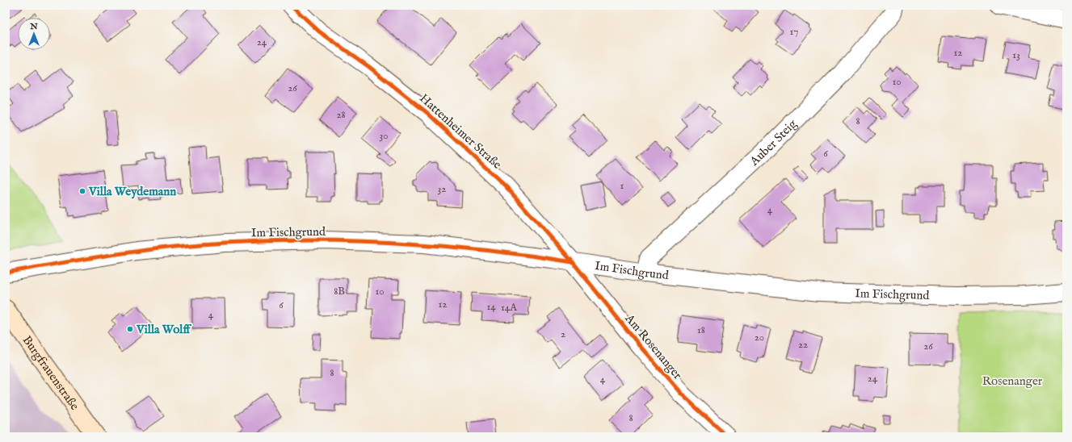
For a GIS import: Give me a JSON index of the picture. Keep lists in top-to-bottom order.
{
  "streets": {
    "street": [
      "Hattenheimer Straße",
      "Auber Steig",
      "Im Fischgrund",
      "Am Rosenanger",
      "Burgfrauenstraße"
    ]
  },
  "crossings": [
    ["Hattenheimer Straße", "Im Fischgrund"],
    ["Hattenheimer Straße", "Am Rosenanger"],
    ["Auber Steig", "Im Fischgrund"],
    ["Im Fischgrund", "Am Rosenanger"]
  ],
  "parks": ["Rosenanger"],
  "places": ["Villa Weydemann", "Villa Wolff"],
  "house_numbers": [
    "17",
    "24",
    "12",
    "13",
    "10",
    "26",
    "28",
    "8",
    "30",
    "6",
    "1",
    "32",
    "4",
    "8B",
    "10",
    "12",
    "6",
    "14",
    "14A",
    "4",
    "18",
    "2",
    "20",
    "22",
    "26",
    "8",
    "24",
    "4",
    "8"
  ],
  "north": "top"
}
